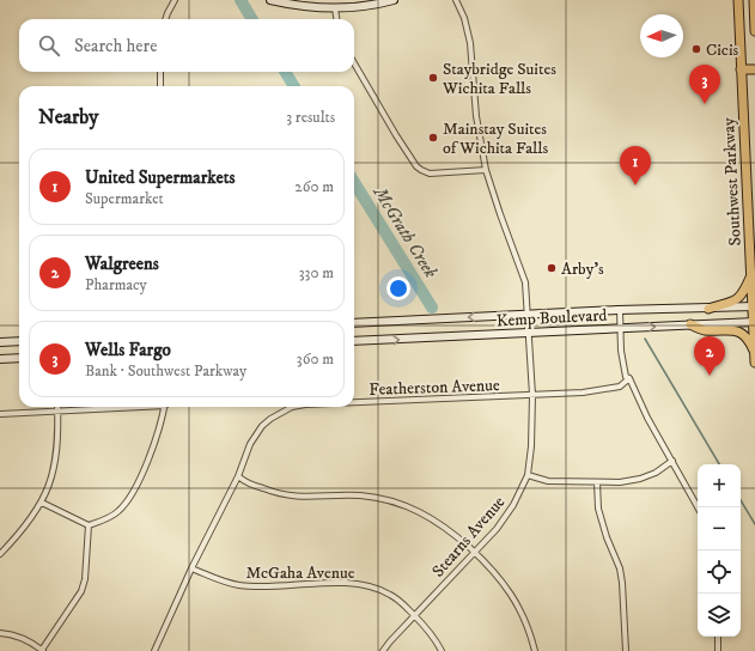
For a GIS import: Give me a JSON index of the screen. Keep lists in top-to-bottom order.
{
  "streets": {
    "main road": ["Southwest Parkway", "Kemp Boulevard"],
    "street": ["Featherston Avenue", "Stearns Avenue", "McGaha Avenue"]
  },
  "crossings": [
    ["Southwest Parkway", "Kemp Boulevard"],
    ["Kemp Boulevard", "Stearns Avenue"],
    ["Featherston Avenue", "Stearns Avenue"],
    ["Featherston Avenue", "McGaha Avenue"],
    ["Stearns Avenue", "McGaha Avenue"]
  ],
  "water": ["McGrath Creek"],
  "places": [
    "Cicis",
    "Staybridge Suites Wichita Falls",
    "Mainstay Suites of Wichita Falls",
    "Arby's"
  ],
  "north": "left",
  "page": {
    "search": "Search here",
    "pins": ["3", "1", "2"],
    "heading": ["Nearby", "3 results"],
    "list": [
      {
        "mark": "1",
        "name": "United Supermarkets",
        "note": "Supermarket",
        "value": "260 m"
      },
      {
        "mark": "2",
        "name": "Walgreens",
        "note": "Pharmacy",
        "value": "330 m"
      },
      {
        "mark": "3",
        "name": "Wells Fargo",
        "note": "Bank · Southwest Parkway",
        "value": "360 m"
      }
    ],
    "map_buttons": ["+", "−"]
  }
}
